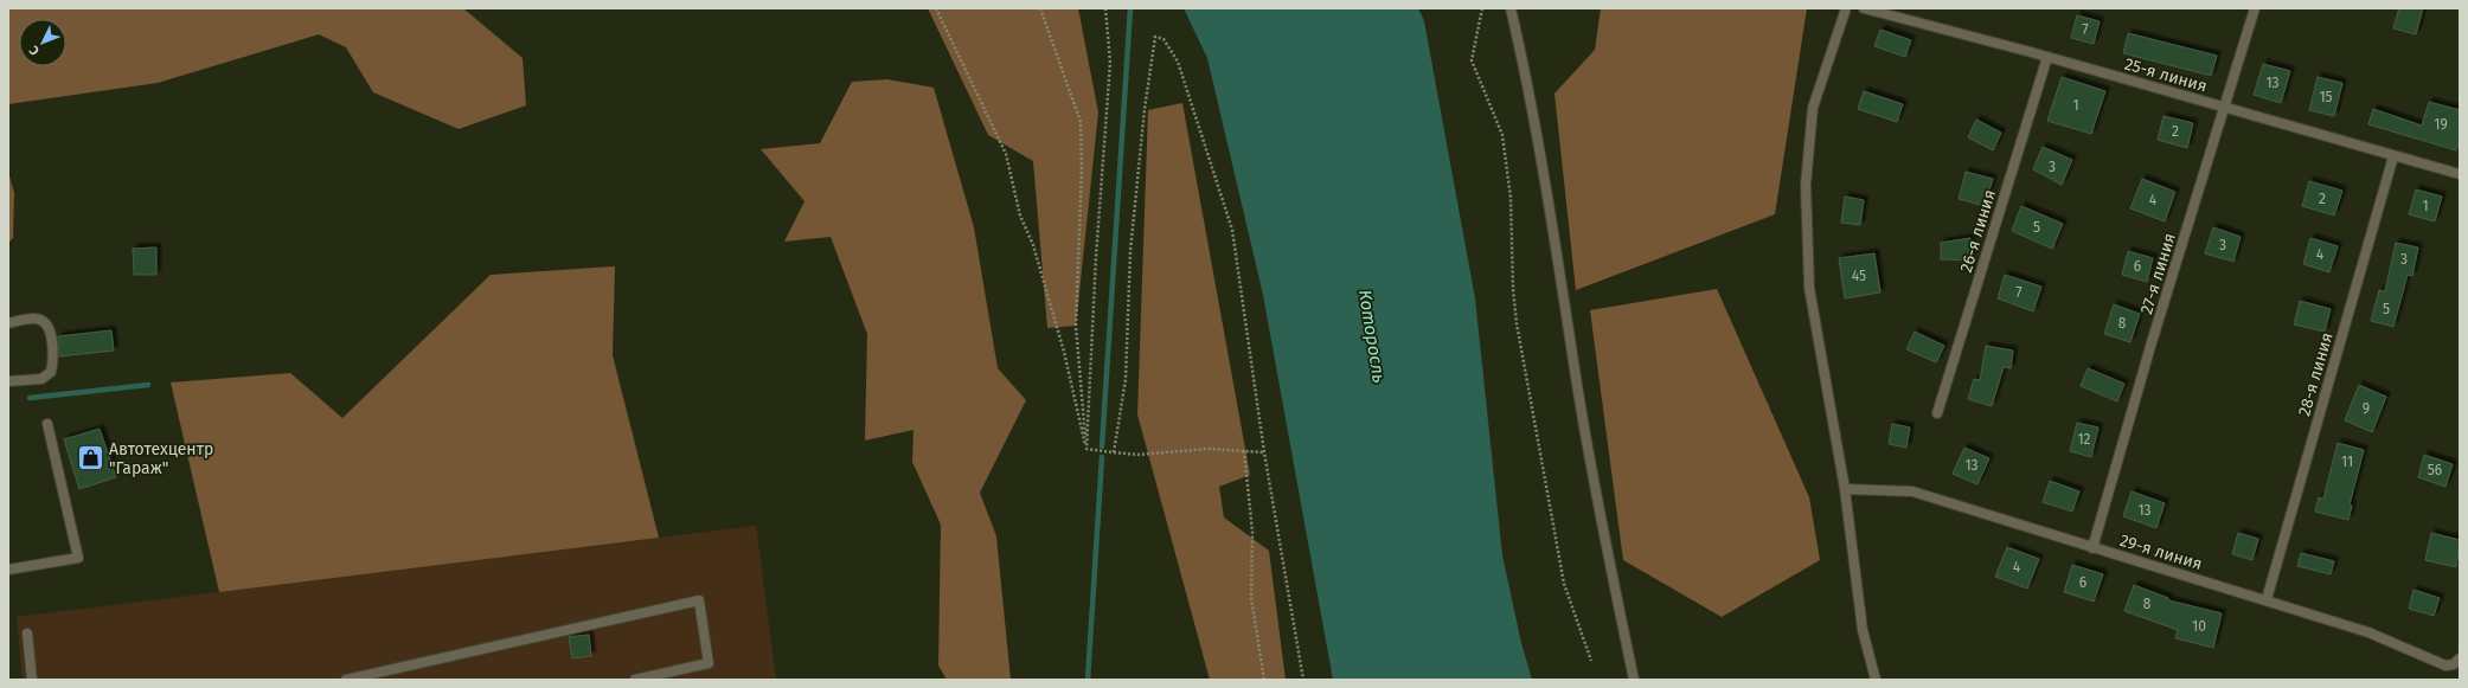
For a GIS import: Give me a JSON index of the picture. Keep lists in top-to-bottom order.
{
  "streets": {
    "street": [
      "25-я линия",
      "26-я линия",
      "27-я линия",
      "28-я линия",
      "29-я линия"
    ]
  },
  "crossings": [
    ["25-я линия", "26-я линия"],
    ["25-я линия", "27-я линия"],
    ["25-я линия", "28-я линия"],
    ["27-я линия", "29-я линия"],
    ["28-я линия", "29-я линия"]
  ],
  "water": ["Которосль"],
  "places": {
    "shop": ["Автотехцентр \"Гараж\""]
  },
  "house_numbers": [
    "7",
    "13",
    "15",
    "1",
    "19",
    "2",
    "3",
    "2",
    "4",
    "1",
    "5",
    "3",
    "4",
    "3",
    "6",
    "45",
    "7",
    "5",
    "8",
    "9",
    "12",
    "11",
    "13",
    "56",
    "13",
    "4",
    "6",
    "8",
    "10"
  ],
  "north": "bottom left"
}
